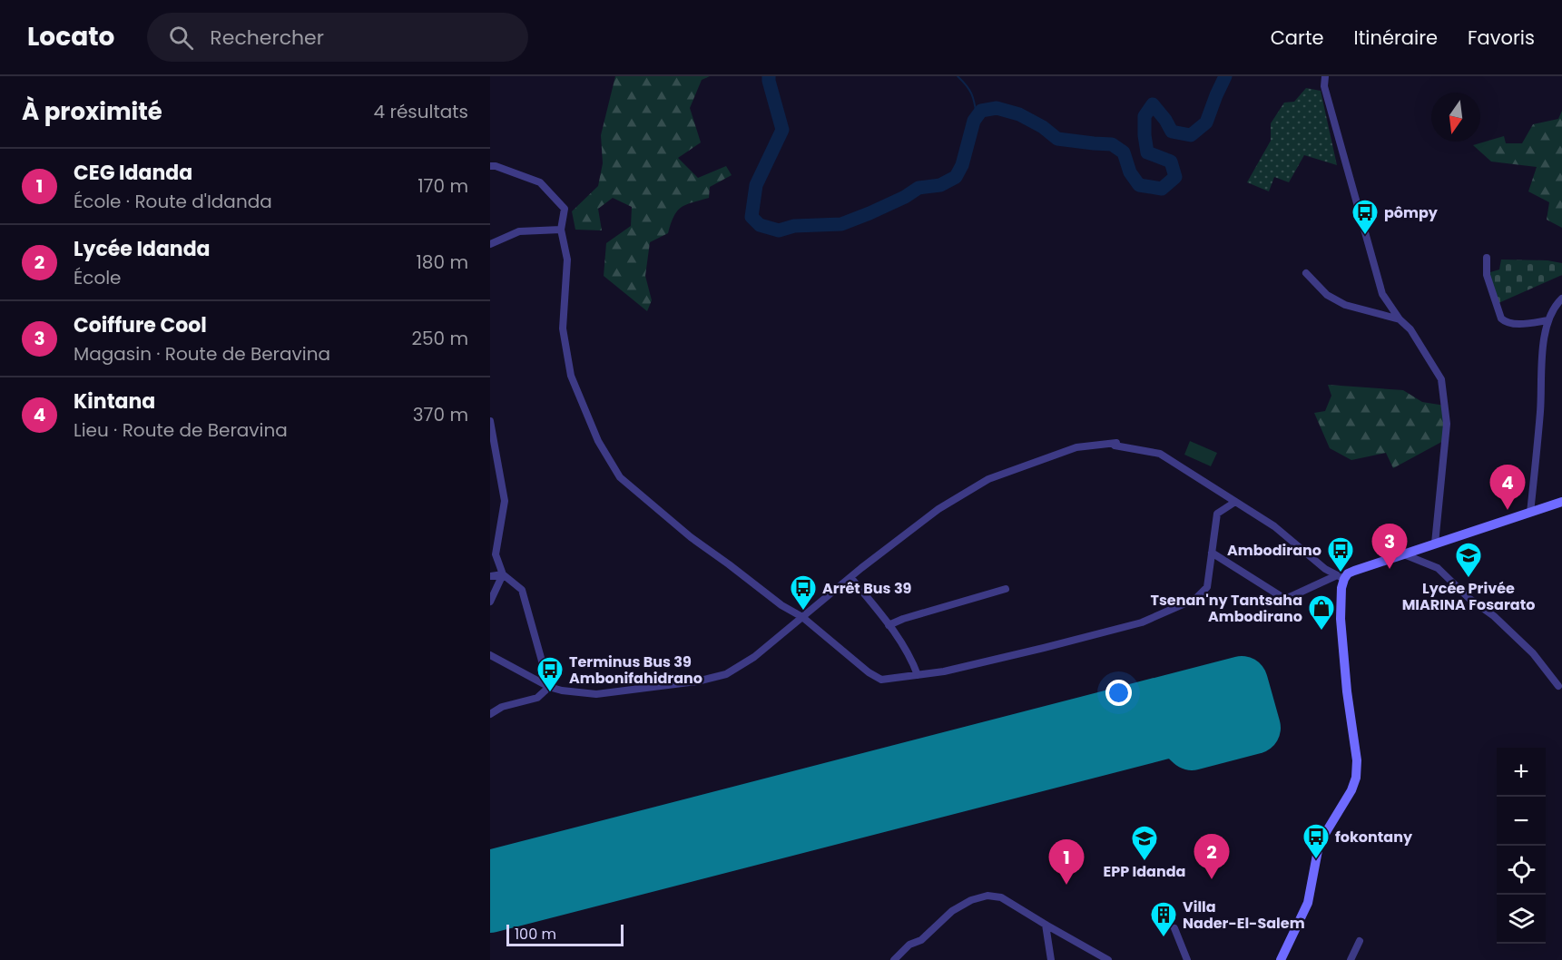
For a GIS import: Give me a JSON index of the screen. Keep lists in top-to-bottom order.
{
  "places": {
    "bus stop": [
      "pômpy",
      "Ambodirano",
      "Arrêt Bus 39",
      "Terminus Bus 39 Ambonifahidrano",
      "fokontany"
    ],
    "school or university": ["Lycée Privée MIARINA Fosarato", "EPP Idanda"],
    "shop": ["Tsenan'ny Tantsaha Ambodirano"],
    "building": ["Villa Nader-El-Salem"]
  },
  "scale_bar": "100 m",
  "north": "bottom",
  "page": {
    "header": "Locato",
    "search": "Rechercher",
    "nav": ["Carte", "Itinéraire", "Favoris"],
    "heading": ["À proximité", "4 résultats"],
    "list": [
      {
        "mark": "1",
        "name": "CEG Idanda",
        "note": "École · Route d'Idanda",
        "value": "170 m"
      },
      {
        "mark": "2",
        "name": "Lycée Idanda",
        "note": "École",
        "value": "180 m"
      },
      {
        "mark": "3",
        "name": "Coiffure Cool",
        "note": "Magasin · Route de Beravina",
        "value": "250 m"
      },
      {
        "mark": "4",
        "name": "Kintana",
        "note": "Lieu · Route de Beravina",
        "value": "370 m"
      }
    ],
    "pins": [
      "4",
      "3",
      "2",
      "1"
    ],
    "map_buttons": ["+", "−"],
    "scale": "100 m"
  }
}
